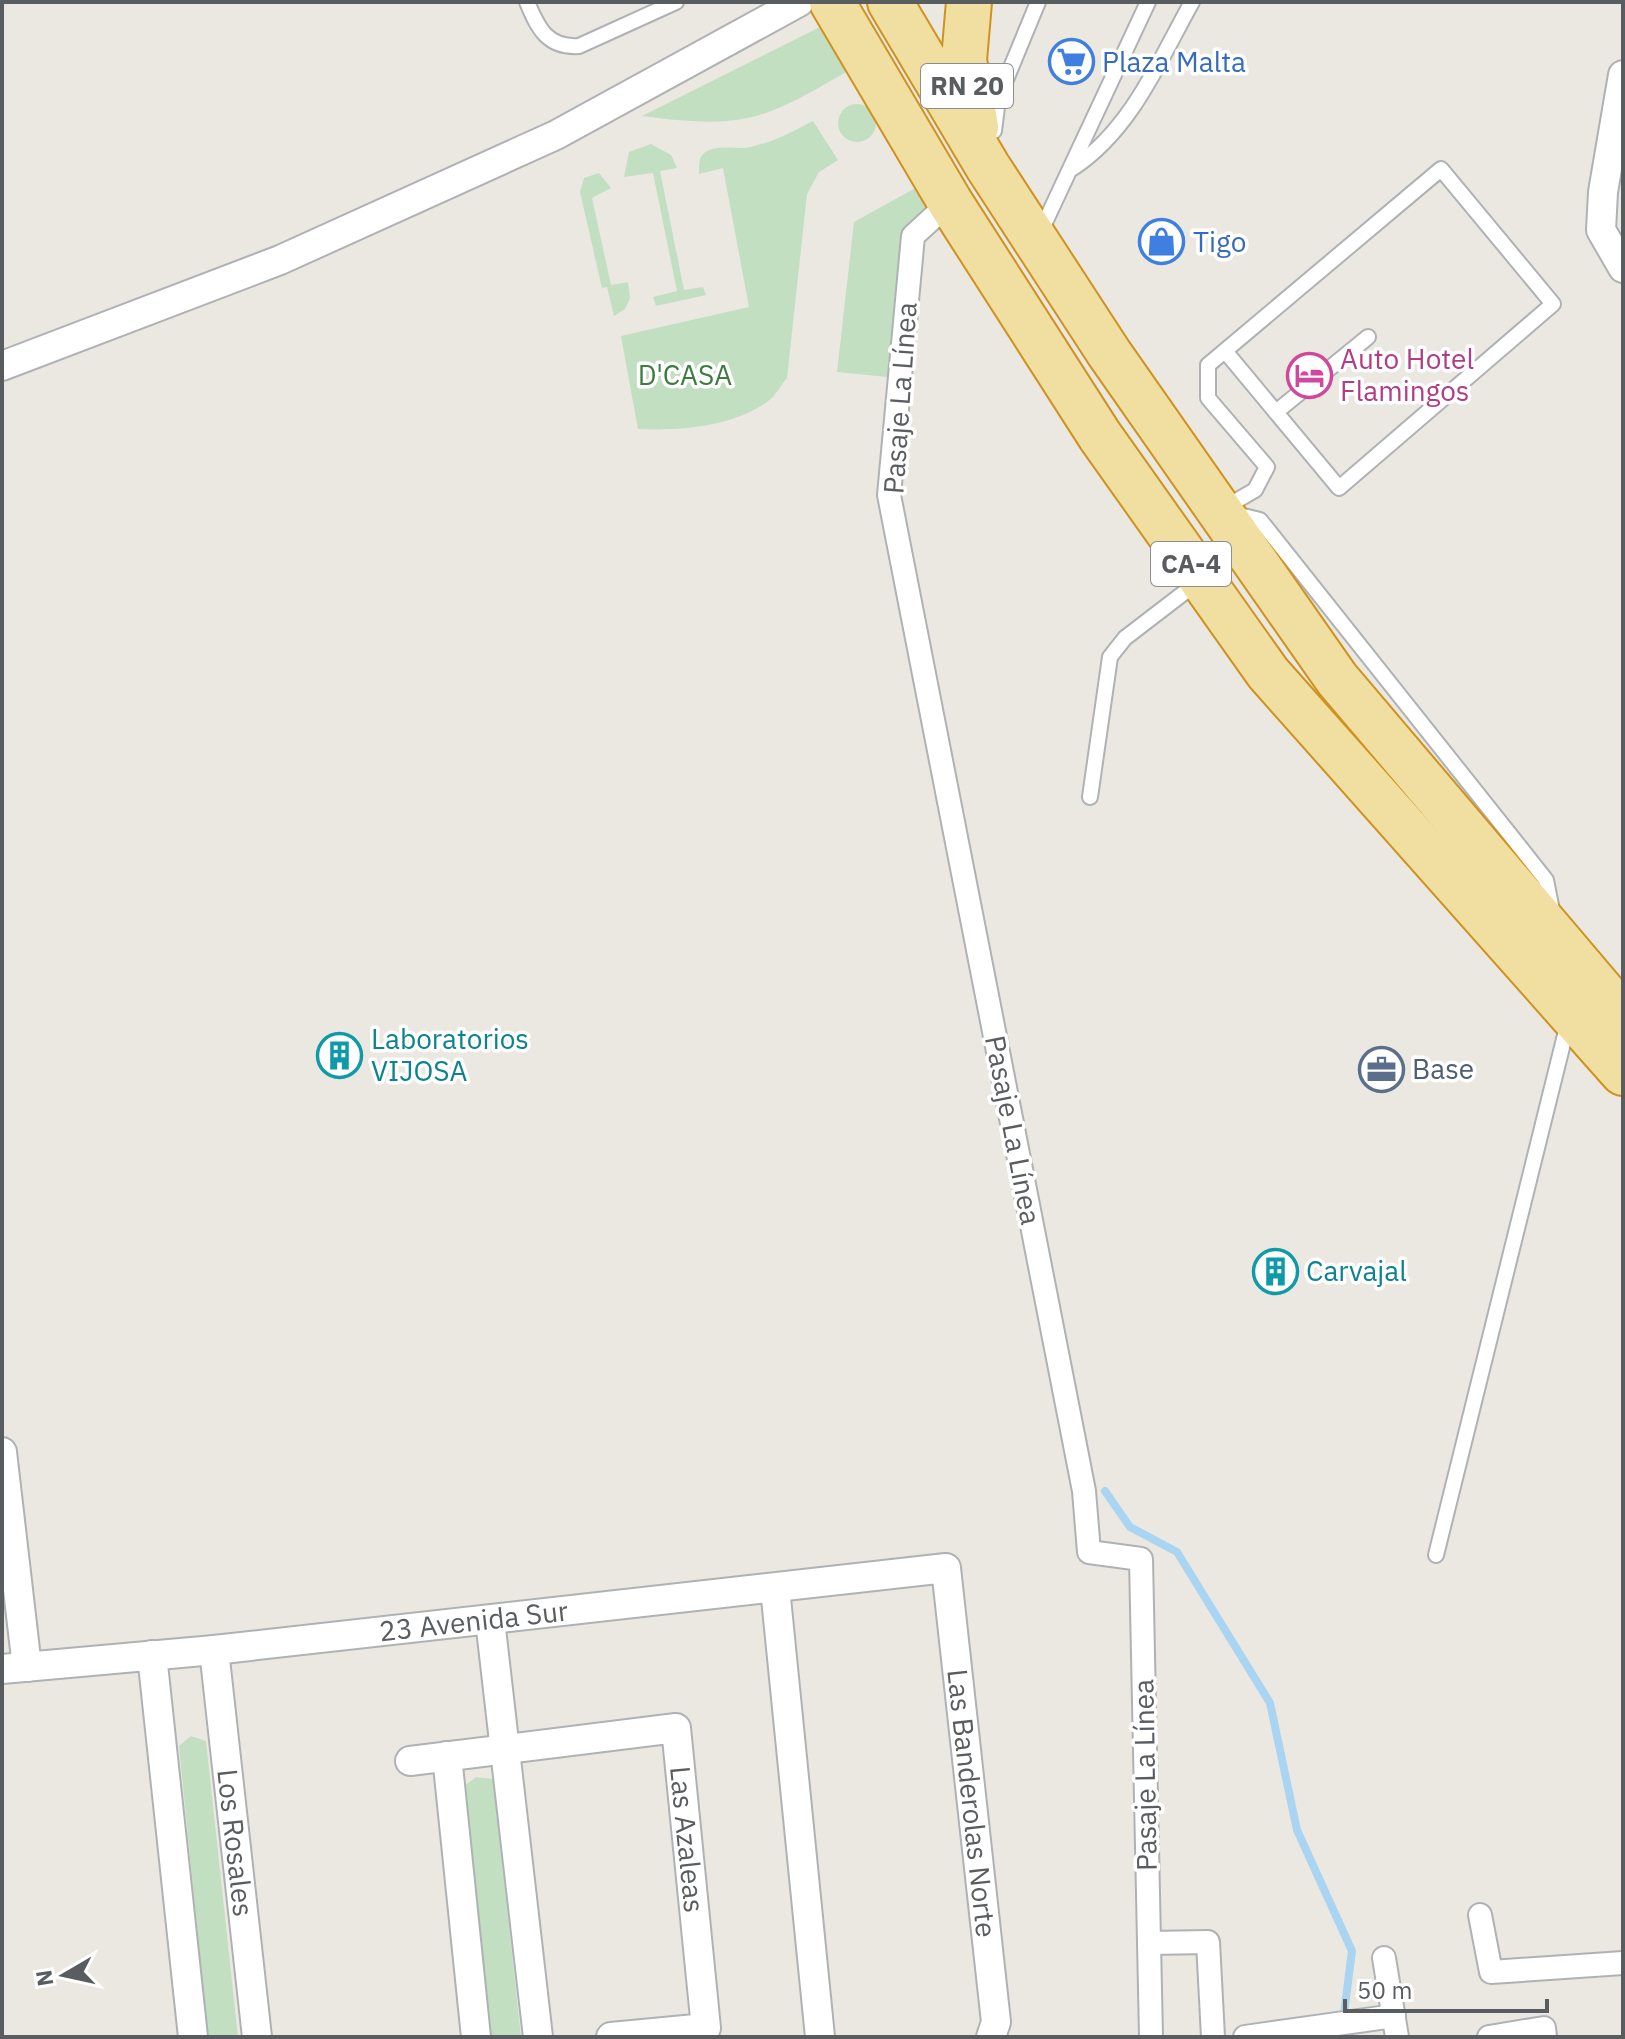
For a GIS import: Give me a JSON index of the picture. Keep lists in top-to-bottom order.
{
  "streets": {
    "highway": ["RN 20", "CA-4"],
    "street": [
      "Pasaje La Línea",
      "23 Avenida Sur",
      "Las Banderolas Norte",
      "Las Azaleas",
      "Los Rosales"
    ]
  },
  "crossings": [
    ["RN 20", "CA-4"],
    ["Pasaje La Línea", "CA-4"],
    ["23 Avenida Sur", "Las Banderolas Norte"],
    ["23 Avenida Sur", "Los Rosales"]
  ],
  "parks": ["D'CASA"],
  "places": {
    "supermarket": ["Plaza Malta"],
    "shop": ["Tigo"],
    "hotel": ["Auto Hotel Flamingos"],
    "building": ["Laboratorios VIJOSA", "Carvajal"],
    "office": ["Base"]
  },
  "scale_bar": "50 m",
  "north": "left"
}
